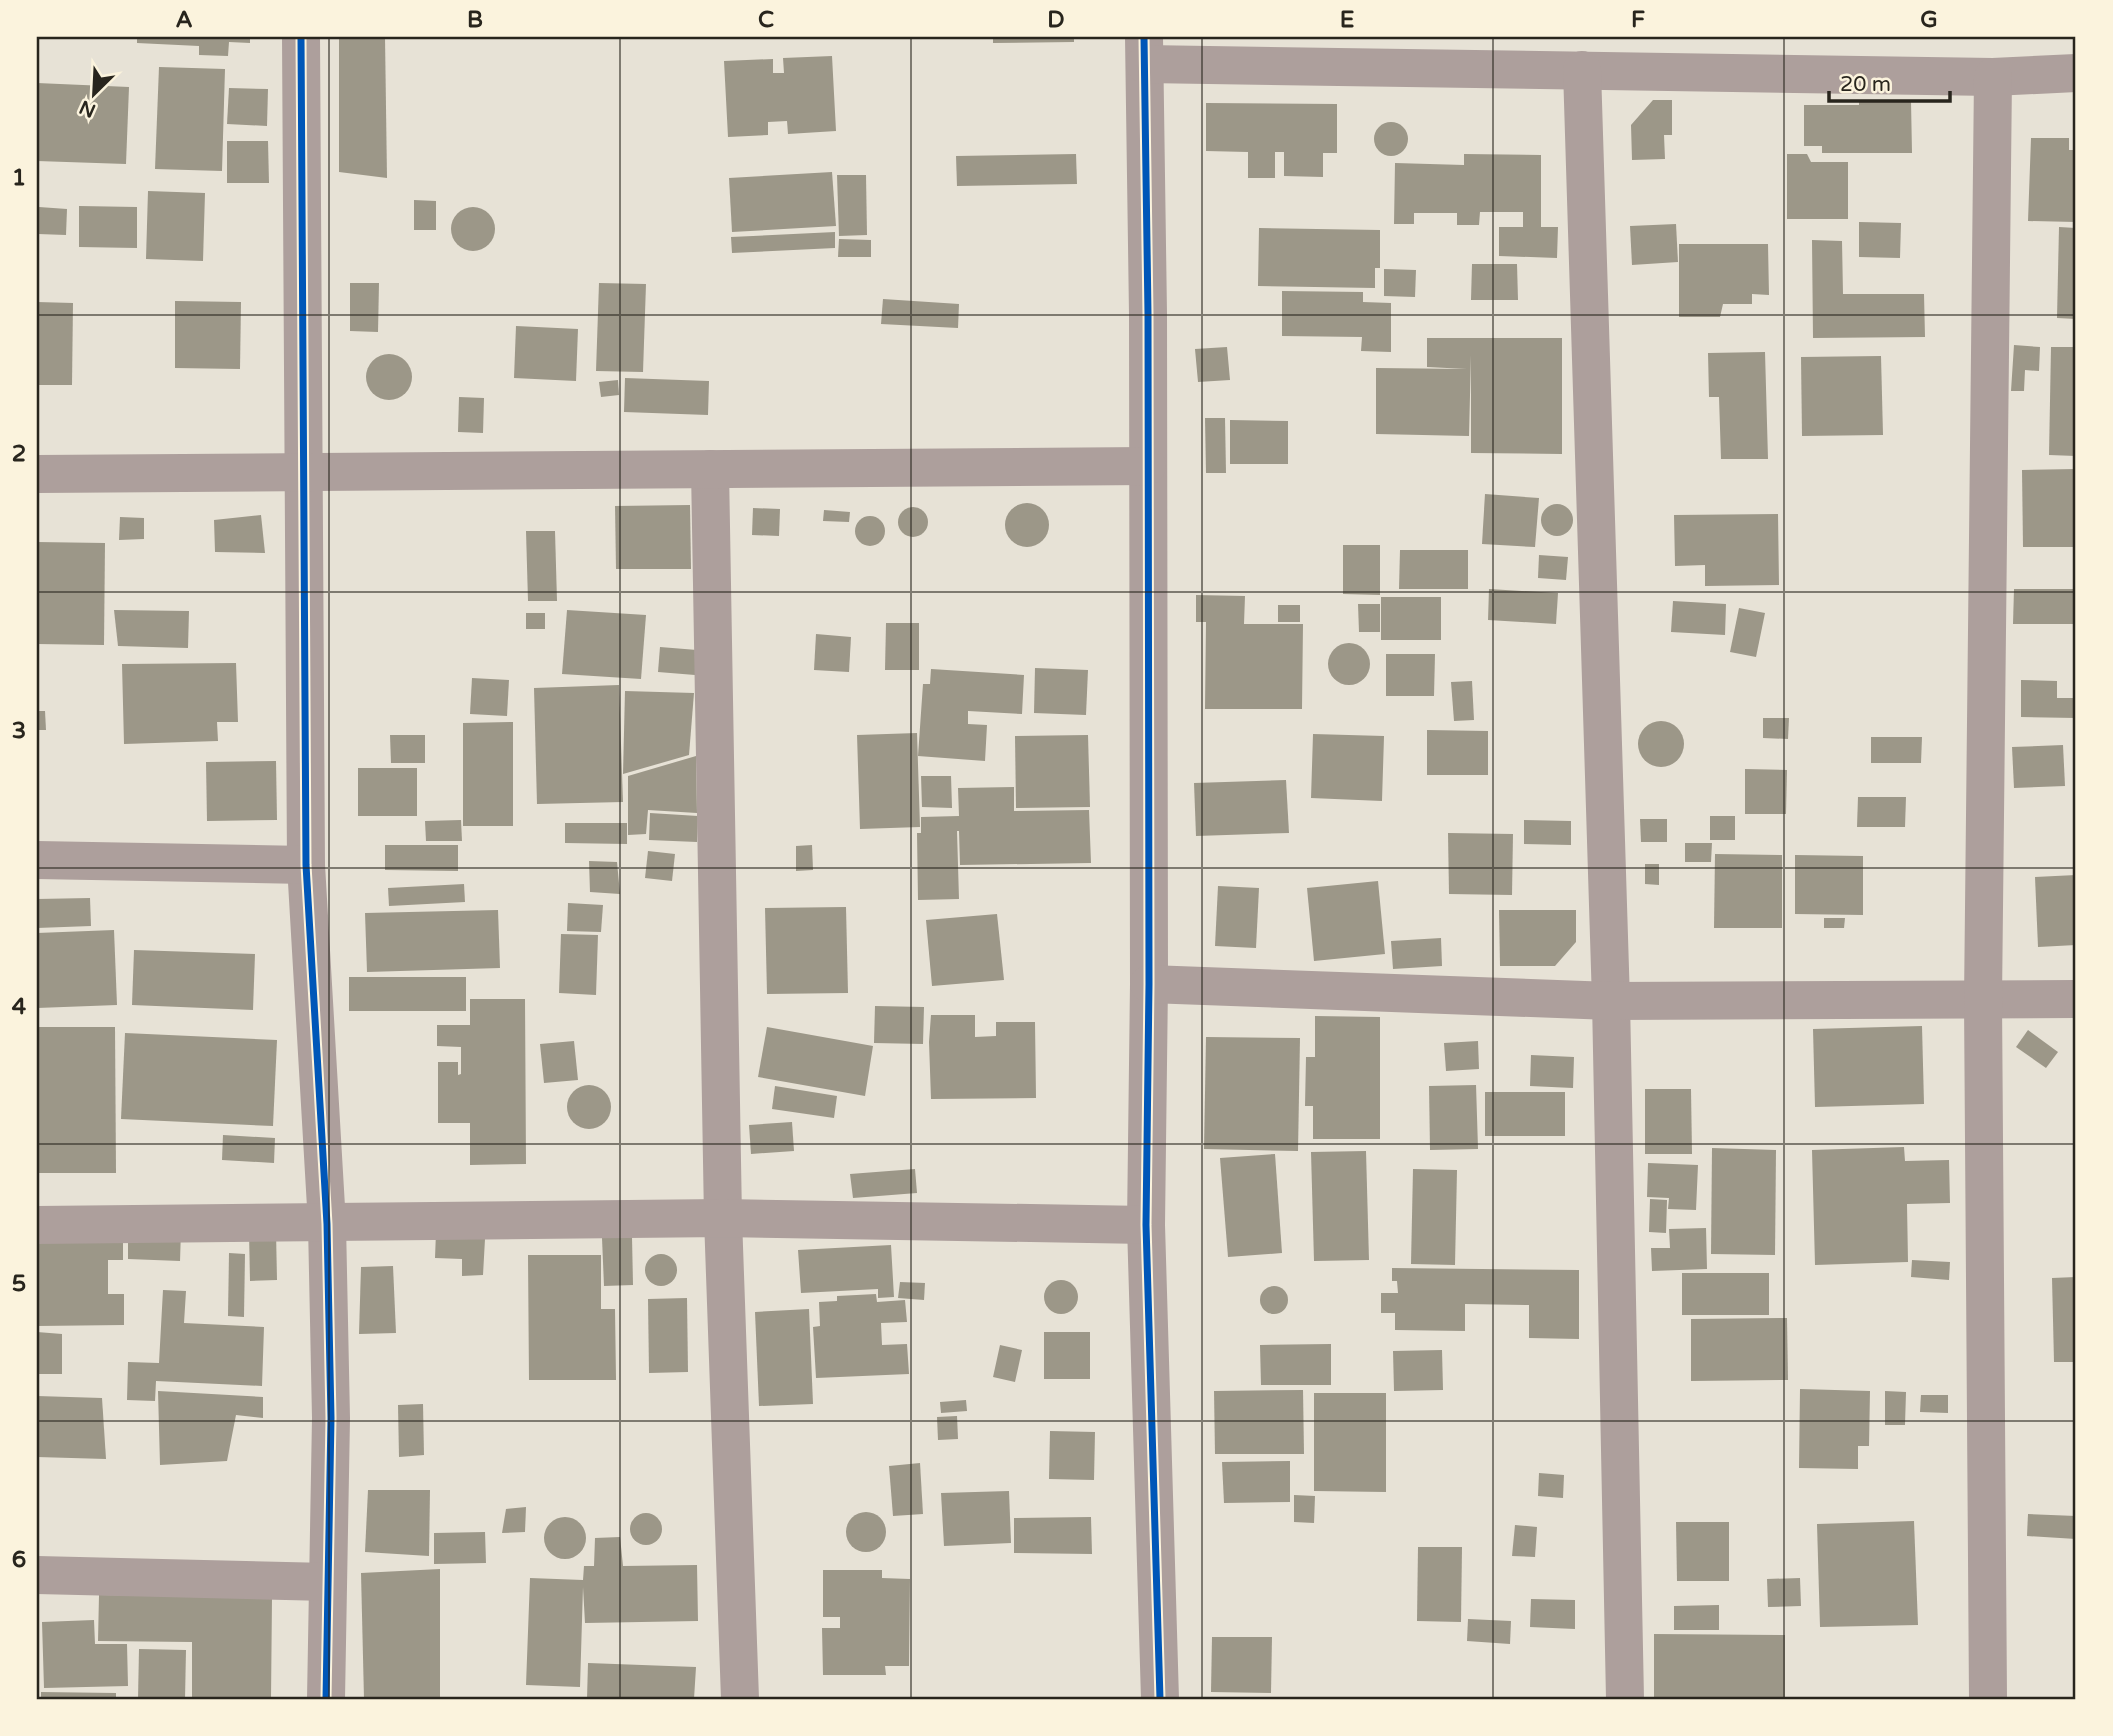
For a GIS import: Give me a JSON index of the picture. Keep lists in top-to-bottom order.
{
  "scale_bar": "20 m",
  "north": "bottom left",
  "grid": {
    "columns": [
      "A",
      "B",
      "C",
      "D",
      "E",
      "F",
      "G"
    ],
    "rows": [
      "1",
      "2",
      "3",
      "4",
      "5",
      "6"
    ]
  }
}
